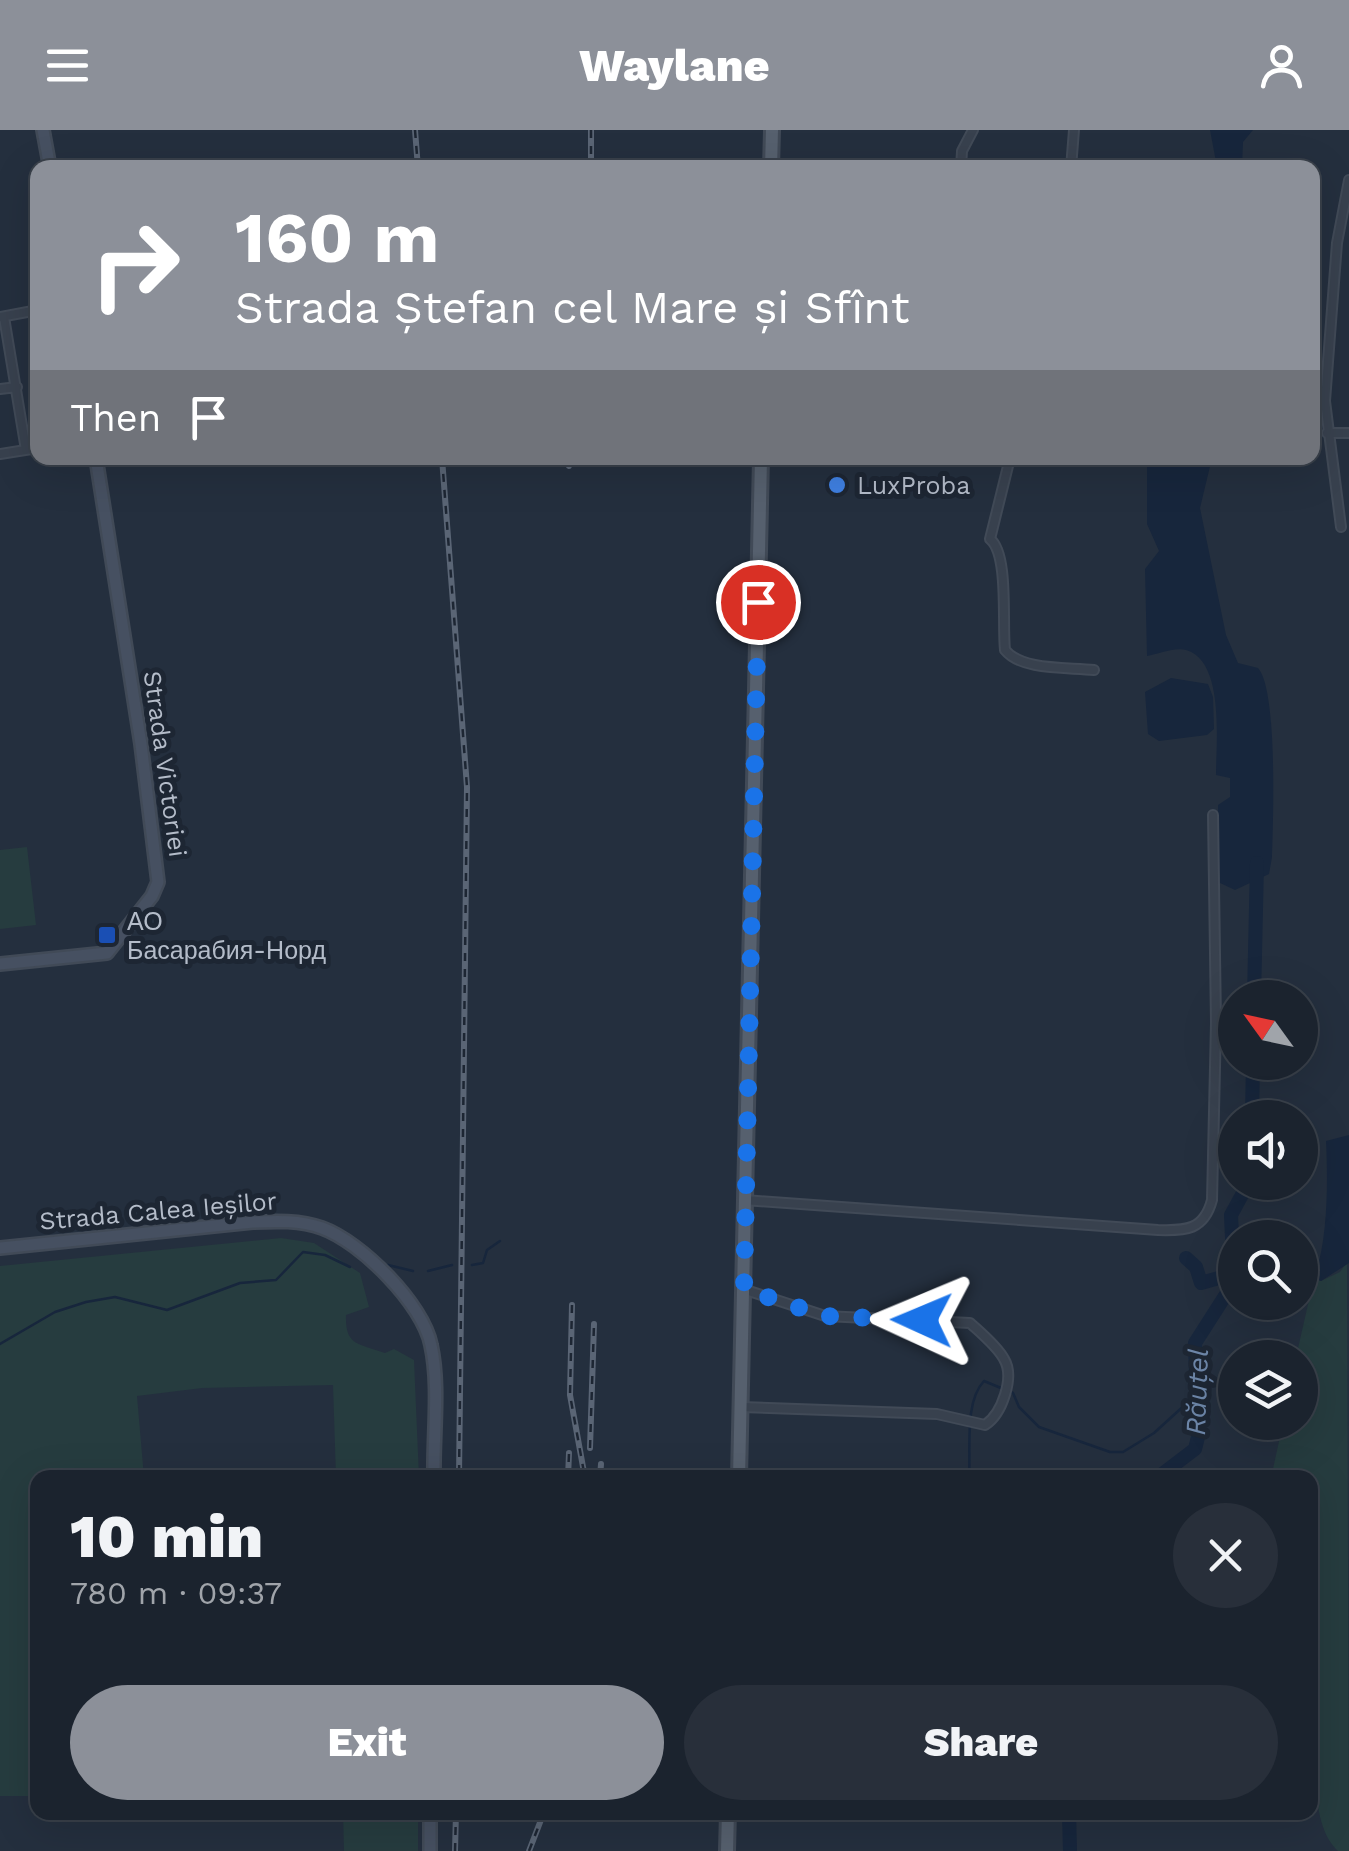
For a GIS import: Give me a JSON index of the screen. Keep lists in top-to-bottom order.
{
  "streets": {
    "street": ["Strada Victoriei", "Strada Calea Ieșilor"]
  },
  "water": ["Răuțel"],
  "places": {
    "other": ["LuxProba"],
    "transit": ["АО Басарабия-Норд"]
  },
  "north": "top left",
  "page": {
    "header": "Waylane",
    "turn": ["160 m", "Strada Ștefan cel Mare și Sfînt"],
    "then": "Then",
    "heading": ["10 min", "780 m · 09:37"],
    "buttons": ["Exit", "Share"]
  }
}
